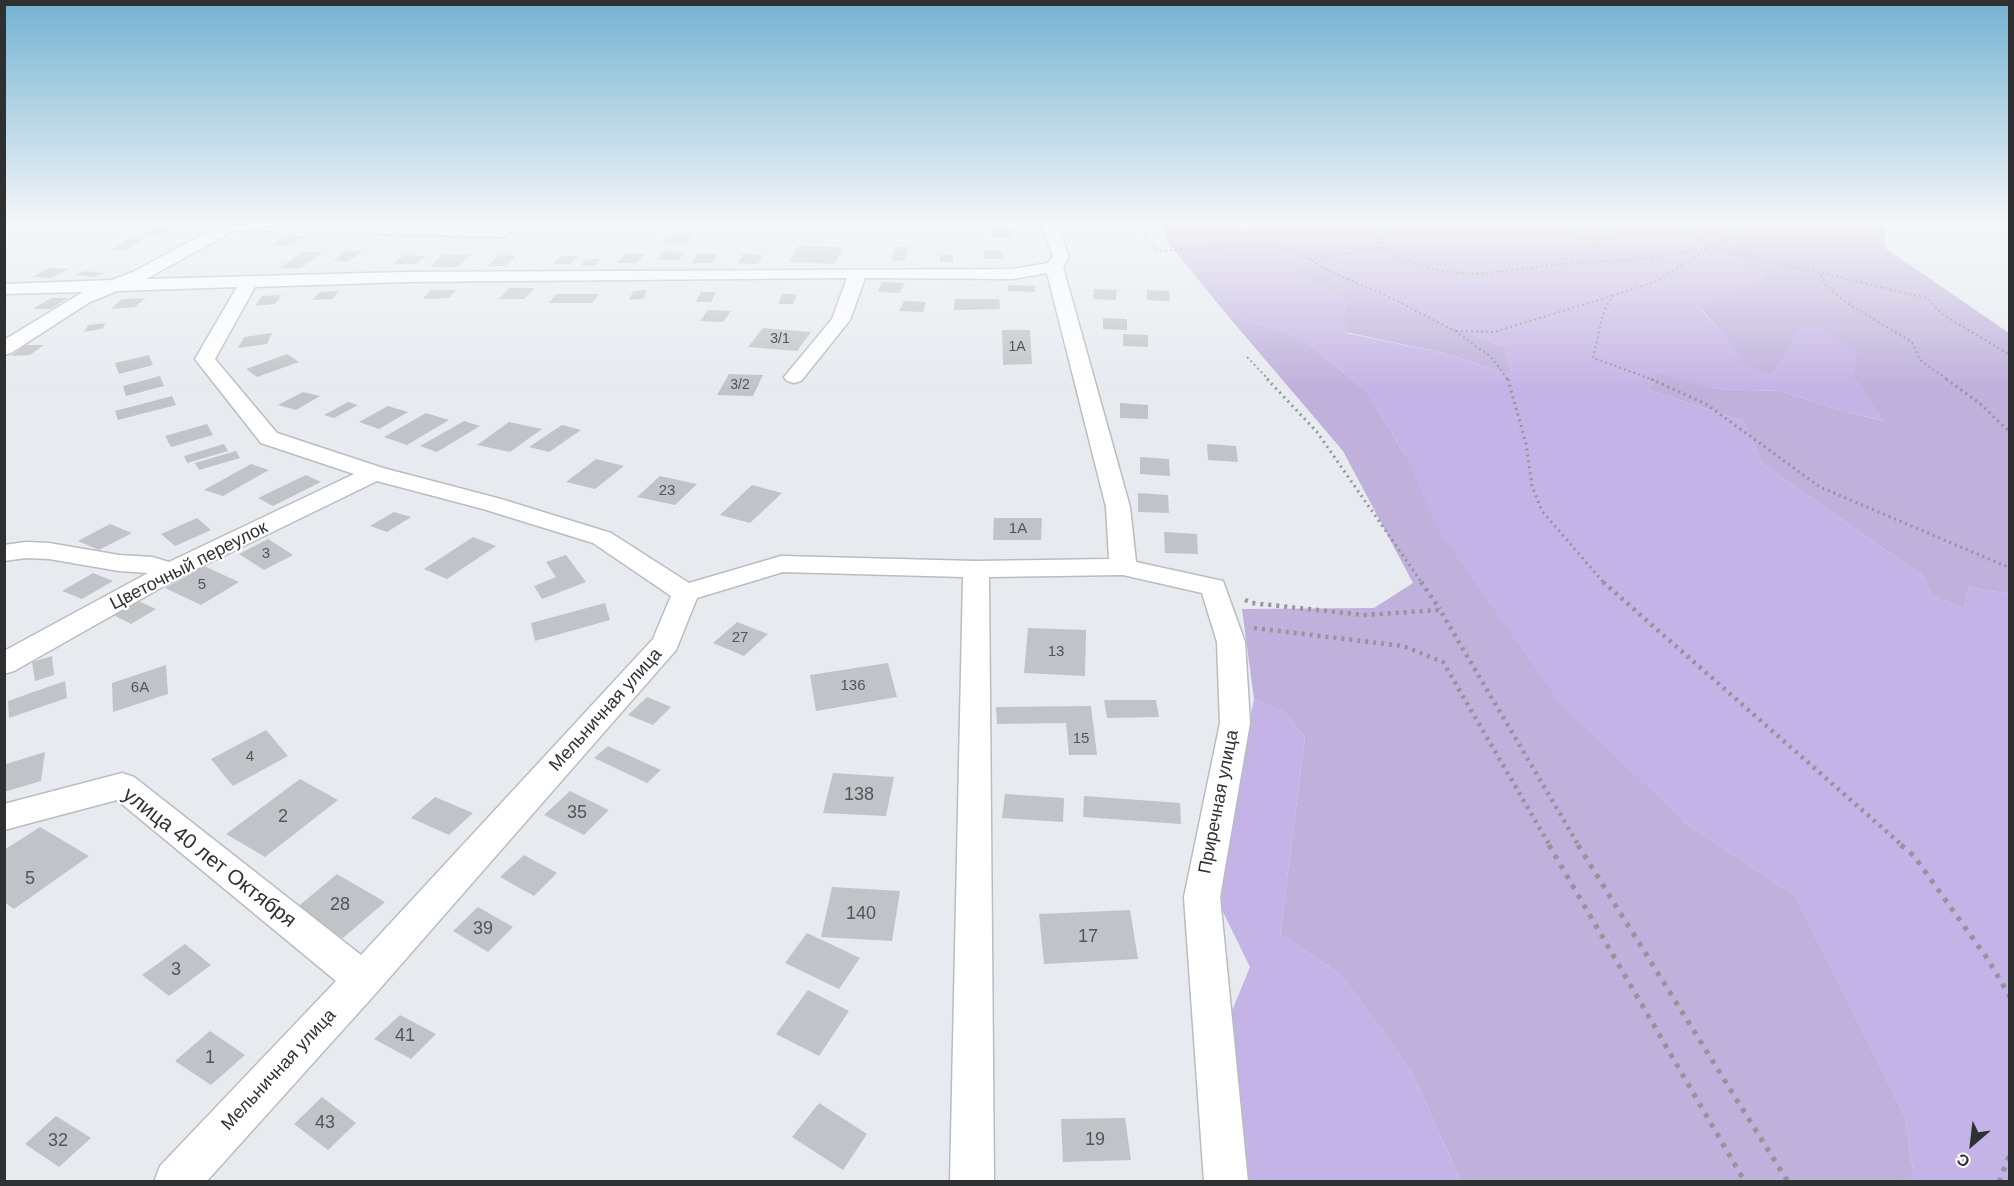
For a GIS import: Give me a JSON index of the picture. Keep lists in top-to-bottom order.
{
  "streets": {
    "street": [
      "Цветочный переулок",
      "Мельничная улица",
      "Приречная улица",
      "улица 40 лет Октября"
    ]
  },
  "crossings": [
    ["Мельничная улица", "улица 40 лет Октября"]
  ],
  "house_numbers": [
    "3/1",
    "1А",
    "3/2",
    "23",
    "1А",
    "3",
    "5",
    "27",
    "13",
    "136",
    "6А",
    "15",
    "4",
    "138",
    "35",
    "2",
    "5",
    "28",
    "140",
    "39",
    "17",
    "3",
    "41",
    "1",
    "43",
    "19",
    "32"
  ],
  "north": "bottom left"
}
